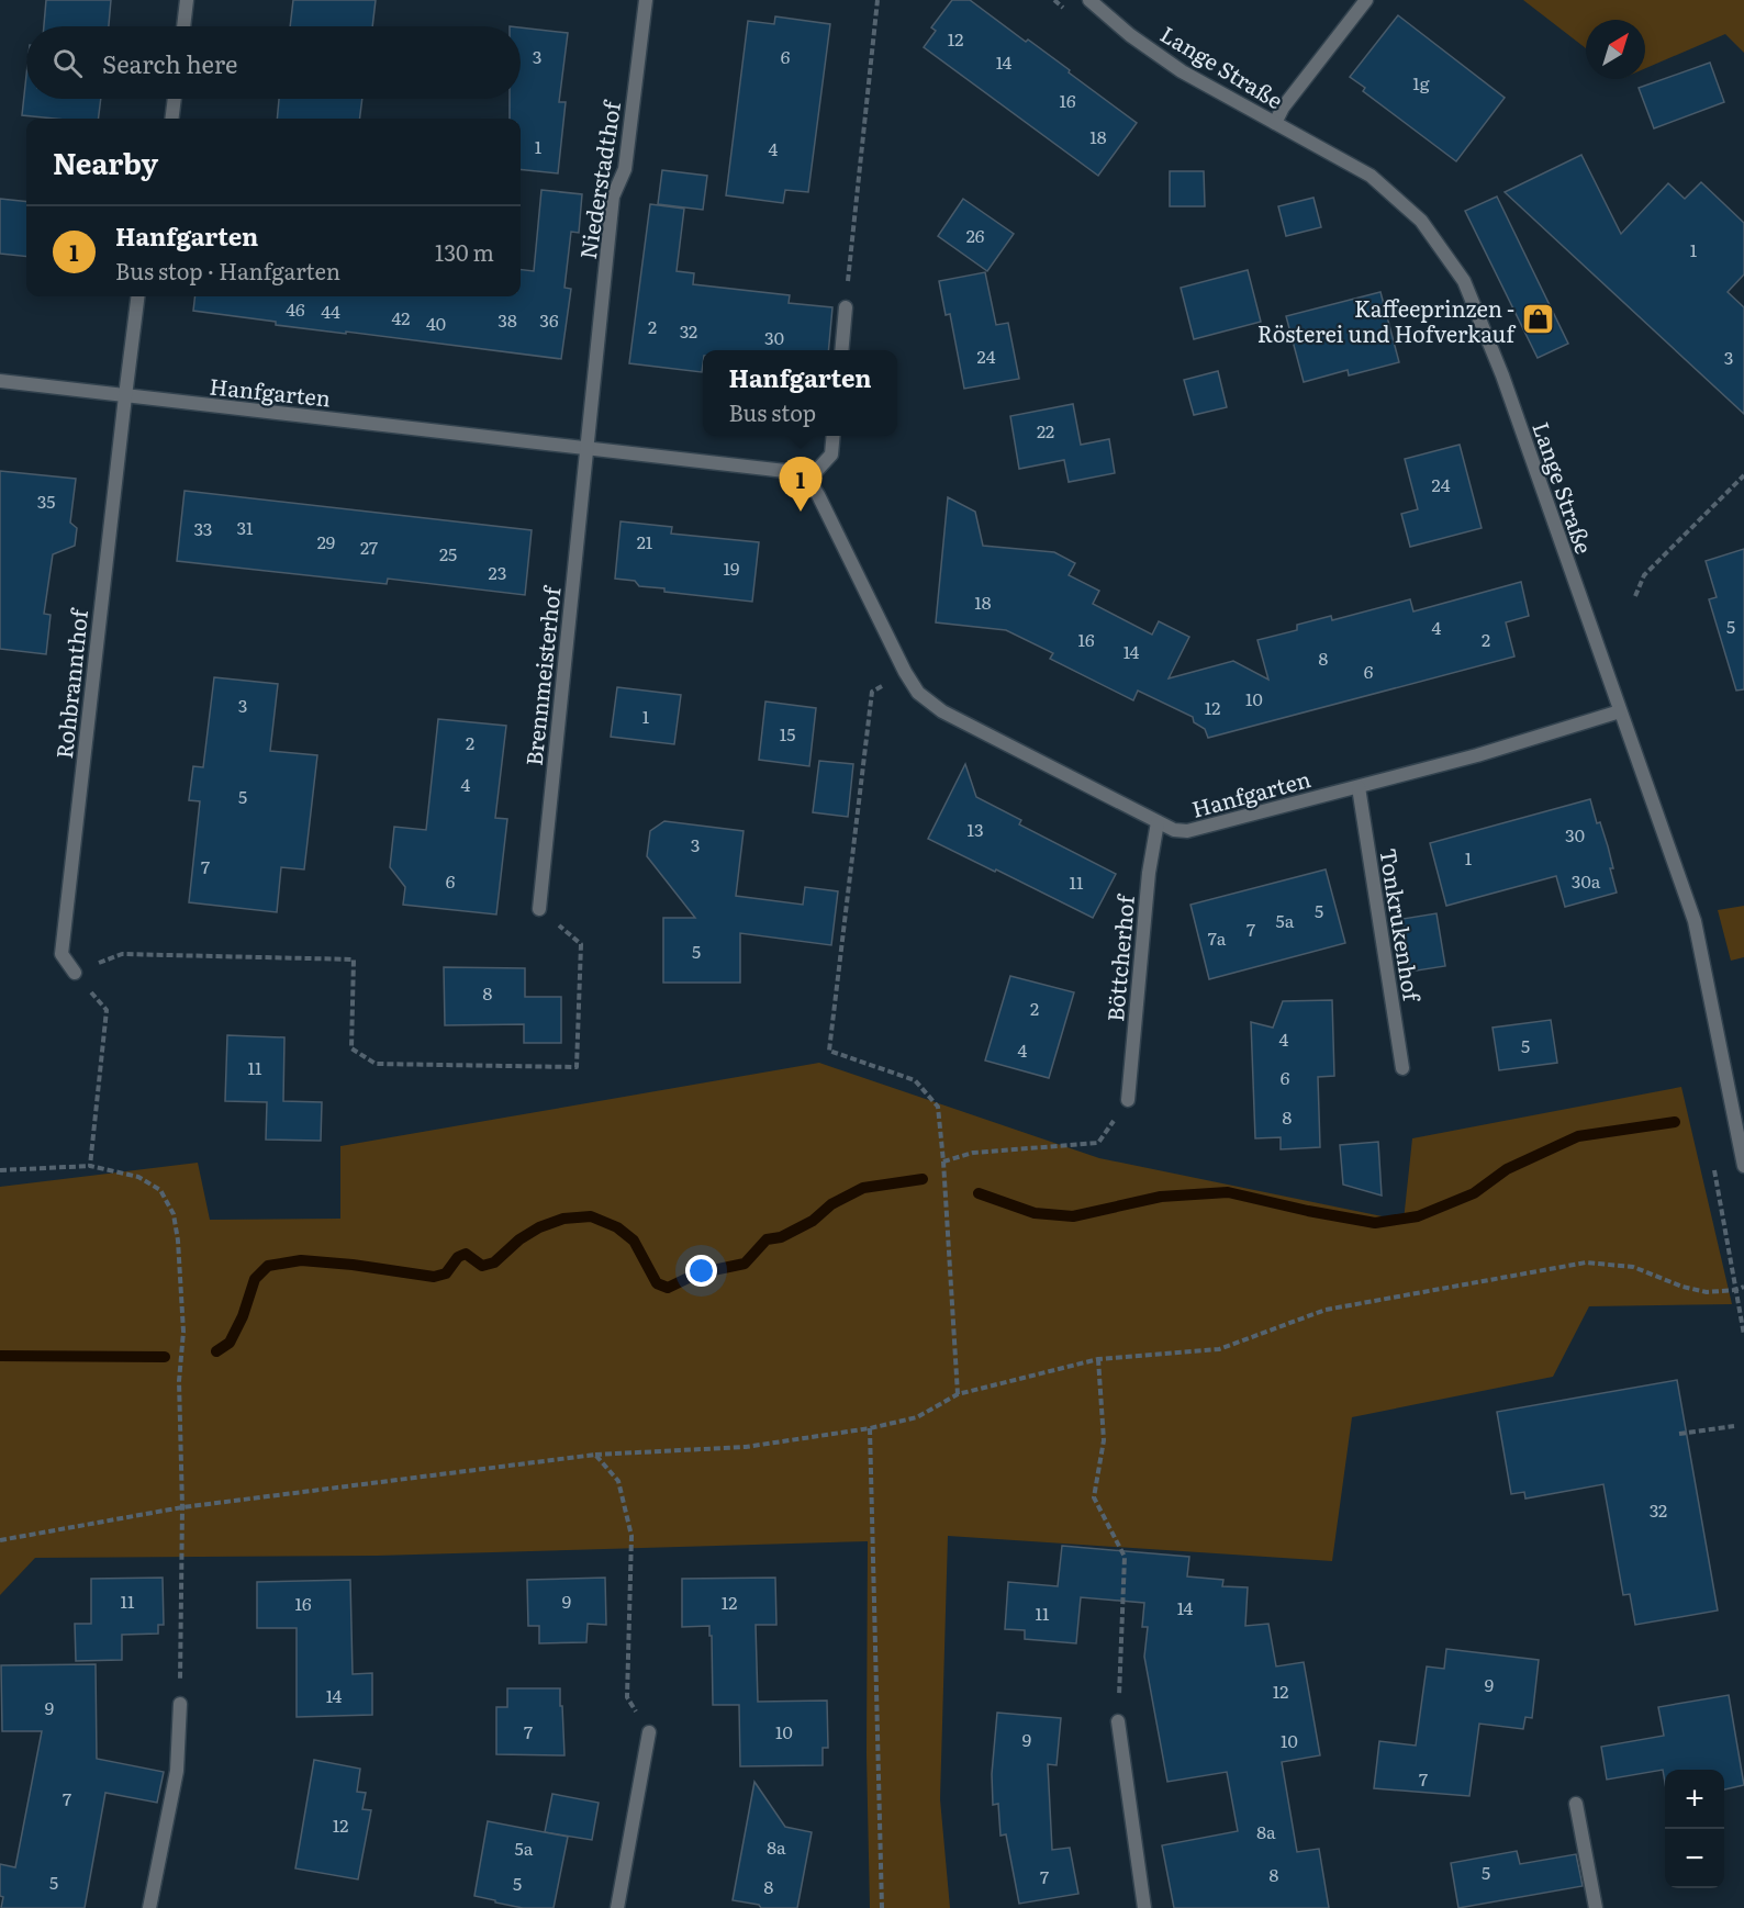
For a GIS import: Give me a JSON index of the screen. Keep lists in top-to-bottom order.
{
  "streets": {
    "street": [
      "Lange Straße",
      "Niederstadthof",
      "Hanfgarten",
      "Brennmeisterhof",
      "Rohbrannthof",
      "Tonkrukenhof",
      "Böttcherhof"
    ]
  },
  "crossings": [
    ["Lange Straße", "Hanfgarten"],
    ["Niederstadthof", "Hanfgarten"],
    ["Niederstadthof", "Brennmeisterhof"],
    ["Hanfgarten", "Brennmeisterhof"],
    ["Hanfgarten", "Rohbrannthof"],
    ["Hanfgarten", "Tonkrukenhof"],
    ["Hanfgarten", "Böttcherhof"]
  ],
  "places": {
    "shop": ["Kaffeeprinzen - Rösterei und Hofverkauf"]
  },
  "house_numbers": [
    "12",
    "3",
    "6",
    "14",
    "1g",
    "16",
    "18",
    "1",
    "4",
    "26",
    "1",
    "46",
    "44",
    "42",
    "38",
    "36",
    "40",
    "2",
    "32",
    "30",
    "24",
    "3",
    "22",
    "24",
    "35",
    "31",
    "33",
    "29",
    "21",
    "27",
    "25",
    "19",
    "23",
    "18",
    "5",
    "4",
    "16",
    "2",
    "14",
    "8",
    "6",
    "10",
    "3",
    "12",
    "1",
    "15",
    "2",
    "4",
    "5",
    "13",
    "30",
    "3",
    "1",
    "7",
    "6",
    "30a",
    "11",
    "5",
    "5a",
    "7",
    "7a",
    "5",
    "8",
    "2",
    "4",
    "5",
    "4",
    "11",
    "6",
    "8",
    "32",
    "11",
    "9",
    "12",
    "16",
    "14",
    "11",
    "9",
    "12",
    "14",
    "9",
    "7",
    "10",
    "9",
    "10",
    "7",
    "7",
    "12",
    "8a",
    "8a",
    "5a",
    "5",
    "8",
    "7",
    "5",
    "5",
    "8"
  ],
  "north": "top right",
  "page": {
    "search": "Search here",
    "heading": "Nearby",
    "list": [
      {
        "mark": "1",
        "name": "Hanfgarten",
        "note": "Bus stop · Hanfgarten",
        "value": "130 m"
      }
    ],
    "popup": ["Hanfgarten", "Bus stop"],
    "pins": "1",
    "map_buttons": ["+", "−"]
  }
}
